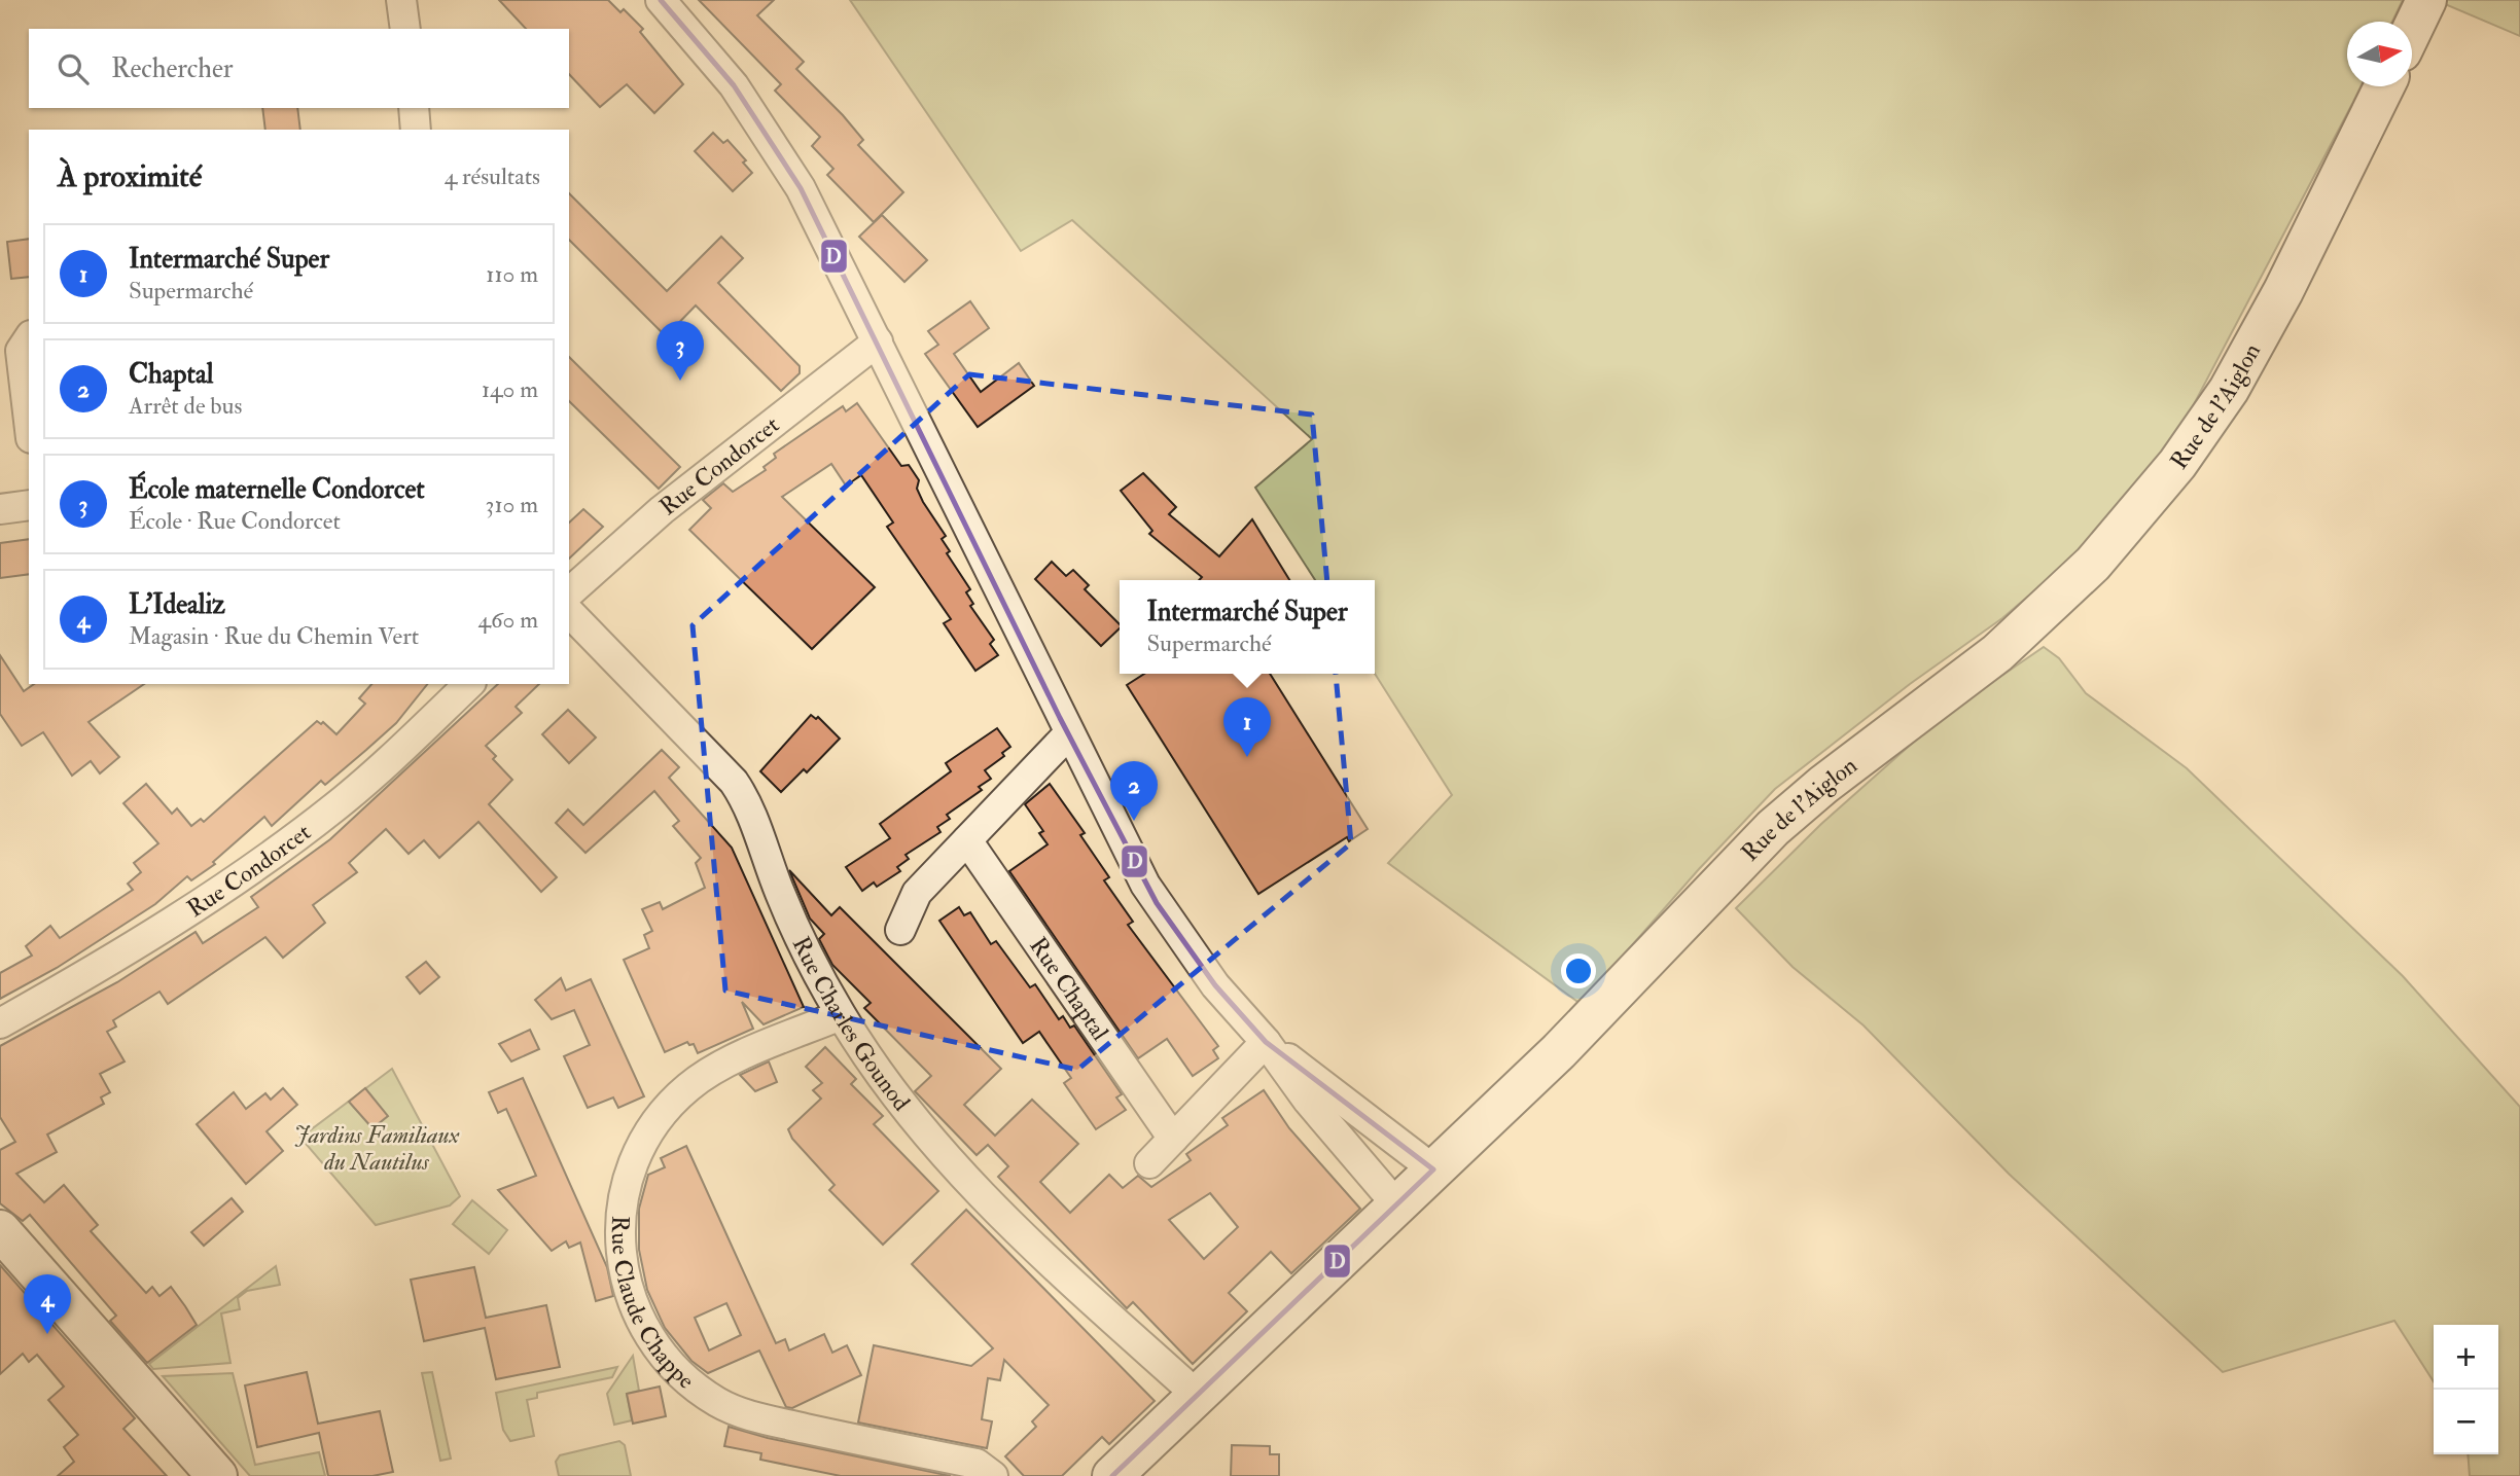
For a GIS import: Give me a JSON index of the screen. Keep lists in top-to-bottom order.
{
  "streets": {
    "main road": ["Rue de l'Aiglon"],
    "street": [
      "Rue Condorcet",
      "Rue Chaptal",
      "Rue Charles Gounod",
      "Rue Claude Chappe"
    ]
  },
  "crossings": [
    ["Rue de l'Aiglon", "Rue Charles Gounod"],
    ["Rue Charles Gounod", "Rue Claude Chappe"]
  ],
  "parks": ["Jardins Familiaux du Nautilus"],
  "lines": ["transit line D"],
  "north": "right",
  "page": {
    "search": "Rechercher",
    "heading": ["À proximité", "4 résultats"],
    "list": [
      {
        "mark": "1",
        "name": "Intermarché Super",
        "note": "Supermarché",
        "value": "110 m"
      },
      {
        "mark": "2",
        "name": "Chaptal",
        "note": "Arrêt de bus",
        "value": "140 m"
      },
      {
        "mark": "3",
        "name": "École maternelle Condorcet",
        "note": "École · Rue Condorcet",
        "value": "310 m"
      },
      {
        "mark": "4",
        "name": "L'Idealiz",
        "note": "Magasin · Rue du Chemin Vert",
        "value": "460 m"
      }
    ],
    "pins": [
      "3",
      "1",
      "2",
      "4"
    ],
    "popup": ["Intermarché Super", "Supermarché"],
    "map_buttons": ["+", "−"]
  }
}
